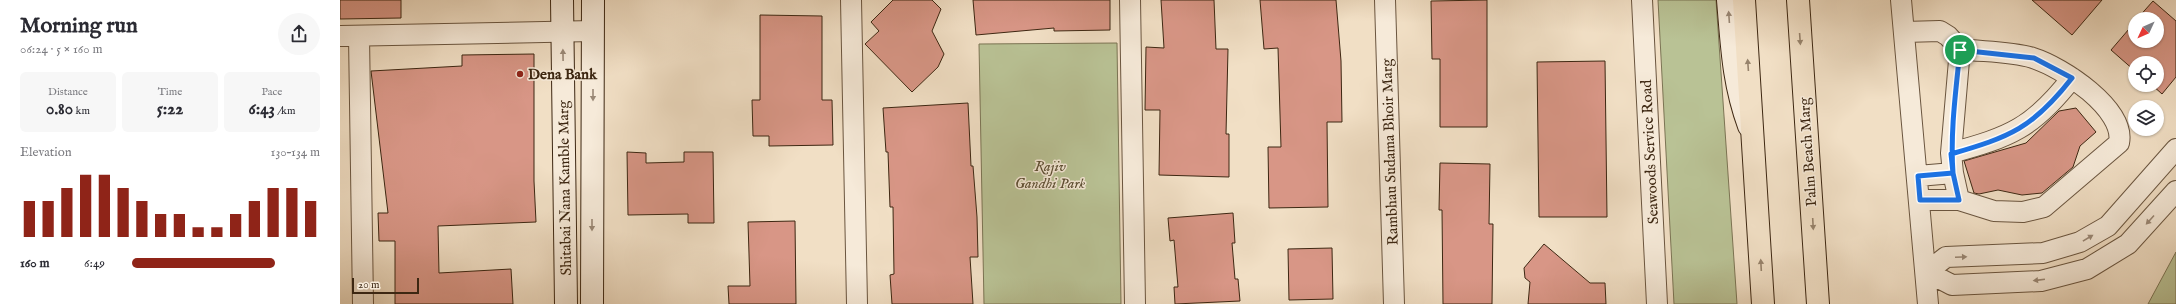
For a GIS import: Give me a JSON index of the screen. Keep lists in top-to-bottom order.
{
  "streets": {
    "main road": ["Palm Beach Marg"],
    "street": ["Rambhau Sudama Bhoir Marg", "Seawoods Service Road", "Shitabai Nana Kamble Marg"]
  },
  "parks": ["Rajiv Gandhi Park"],
  "places": ["Dena Bank"],
  "scale_bar": "20 m",
  "north": "bottom left",
  "page": {
    "heading": ["Morning run", "06:24 · 5 × 160 m"],
    "stats": [
      ["Distance", "0.80 km"],
      ["Time", "5:22"],
      ["Pace", "6:43 /km"]
    ],
    "chart": ["Elevation", "130–134 m"],
    "list": [
      {
        "name": "160 m",
        "note": "6:49"
      }
    ],
    "scale": "20 m"
  }
}
